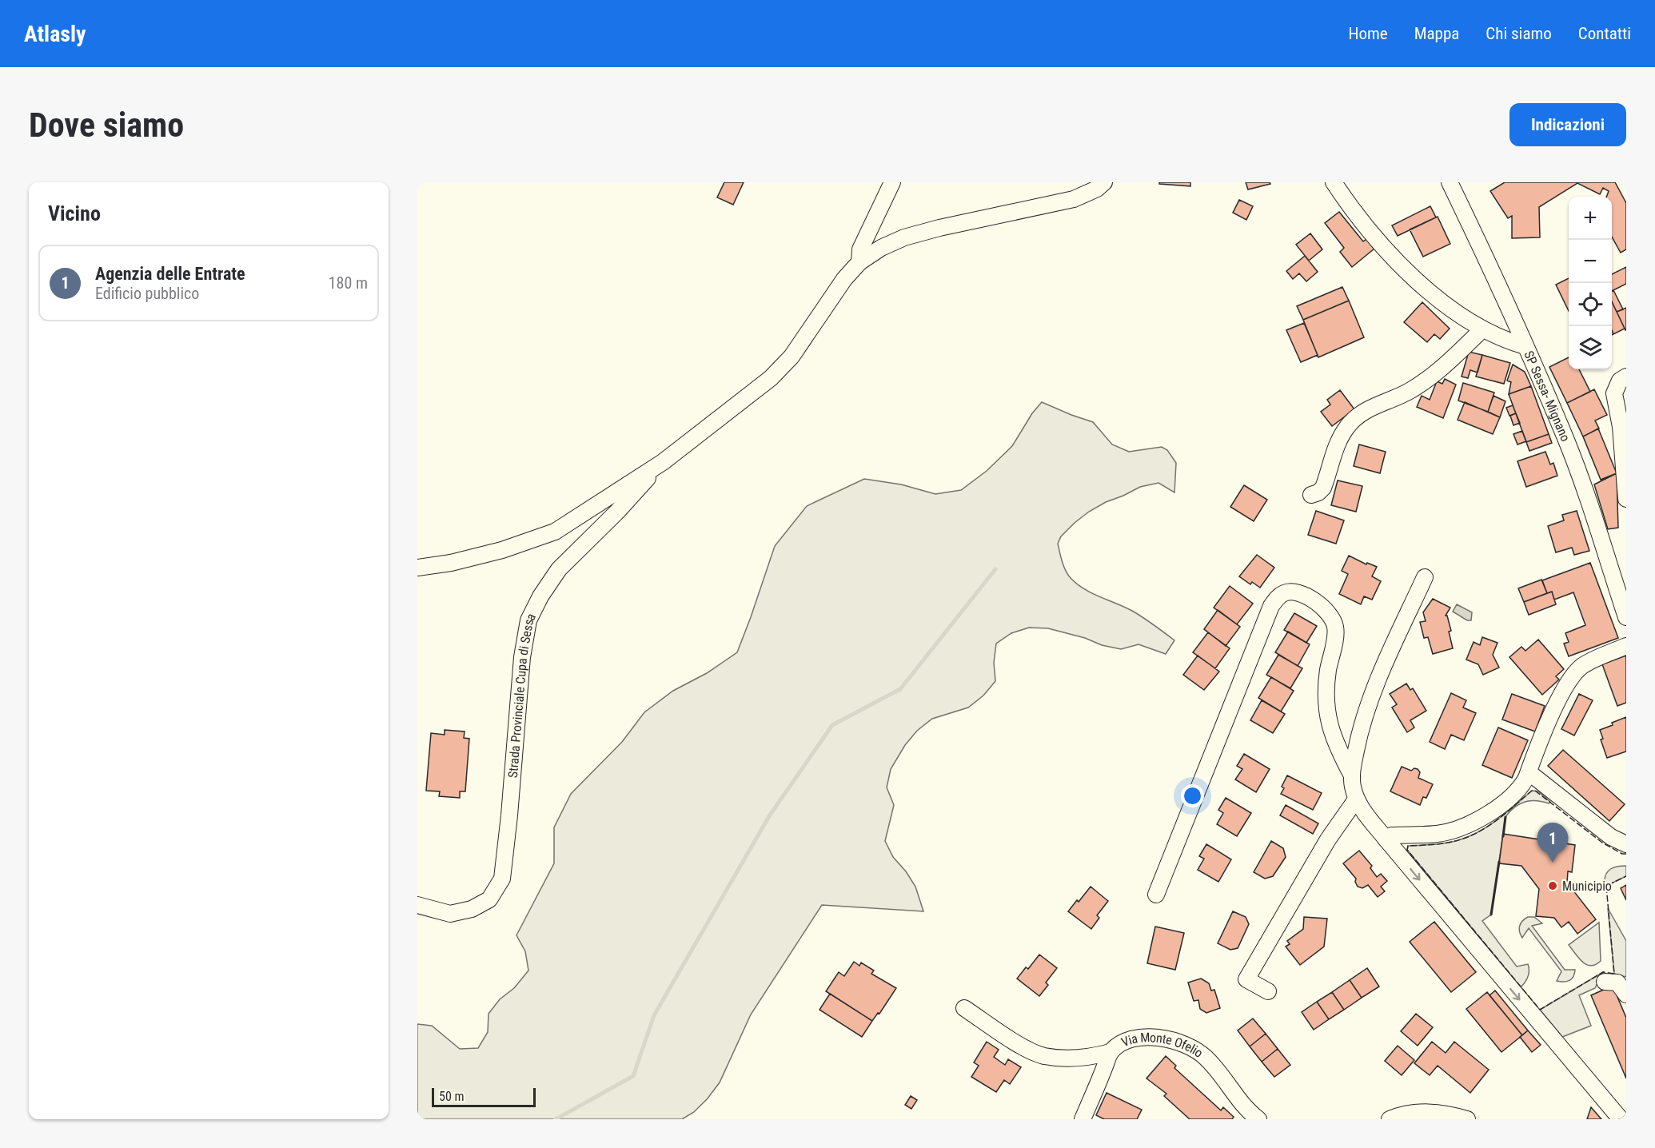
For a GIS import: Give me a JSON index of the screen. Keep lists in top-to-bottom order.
{
  "streets": {
    "street": ["SP Sessa- Mignano", "Strada Provinciale Cupa di Sessa", "Via Monte Ofelio"]
  },
  "places": ["Municipio"],
  "scale_bar": "50 m",
  "page": {
    "header": "Atlasly",
    "nav": [
      "Home",
      "Mappa",
      "Chi siamo",
      "Contatti"
    ],
    "buttons": "Indicazioni",
    "title": "Dove siamo",
    "heading": "Vicino",
    "map_buttons": ["+", "−"],
    "list": [
      {
        "mark": "1",
        "name": "Agenzia delle Entrate",
        "note": "Edificio pubblico",
        "value": "180 m"
      }
    ],
    "pins": "1",
    "scale": "50 m"
  }
}
